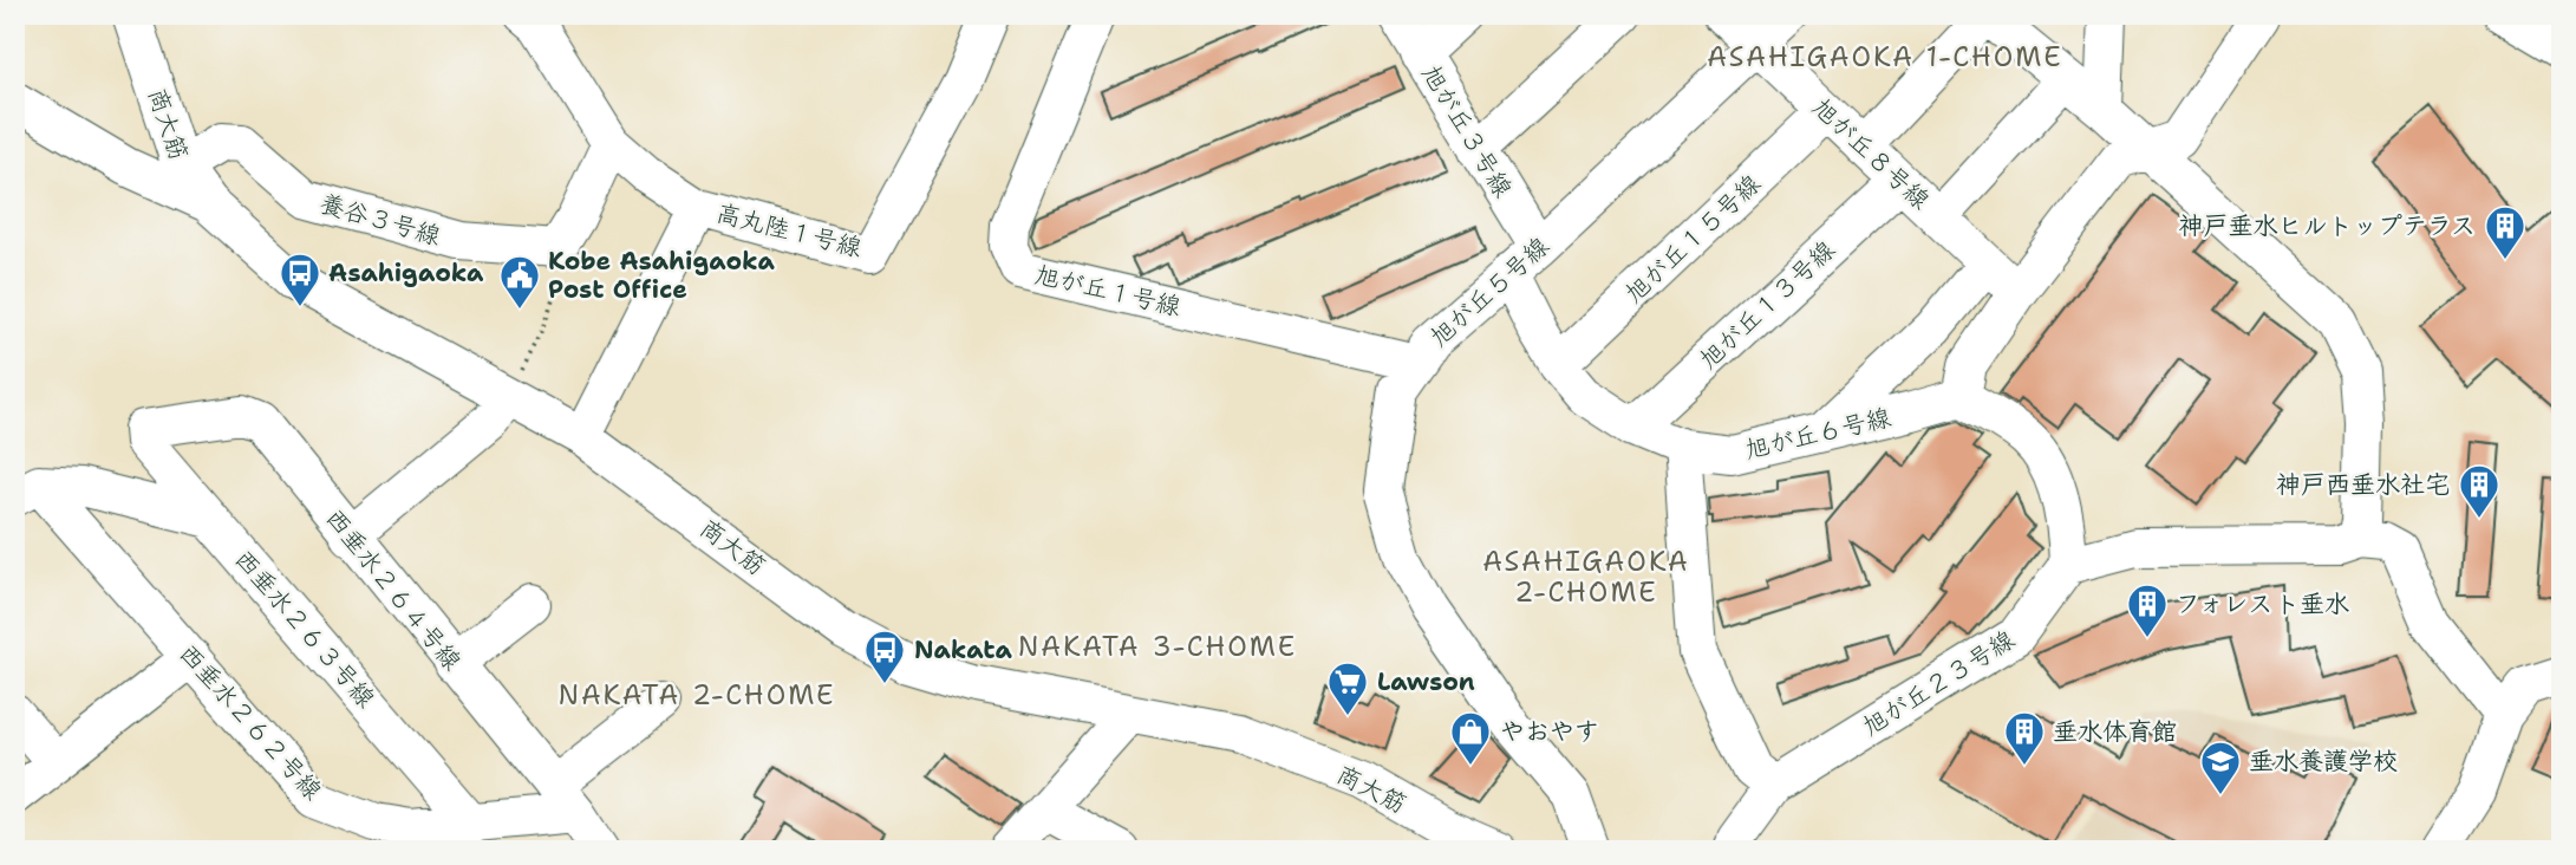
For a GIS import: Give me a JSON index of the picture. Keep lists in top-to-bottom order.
{
  "streets": {
    "street": [
      "商大筋",
      "旭が丘３号線",
      "旭が丘８号線",
      "養谷３号線",
      "高丸陸１号線",
      "旭が丘１５号線",
      "旭が丘１号線",
      "旭が丘５号線",
      "旭が丘１３号線",
      "旭が丘６号線",
      "西垂水２６４号線",
      "西垂水２６３号線",
      "旭が丘２３号線",
      "西垂水２６２号線"
    ]
  },
  "crossings": [
    ["商大筋", "養谷３号線"],
    ["商大筋", "高丸陸１号線"],
    ["旭が丘３号線", "旭が丘５号線"],
    ["旭が丘８号線", "旭が丘１５号線"],
    ["旭が丘８号線", "旭が丘５号線"],
    ["旭が丘８号線", "旭が丘１３号線"],
    ["旭が丘１５号線", "旭が丘６号線"],
    ["旭が丘１号線", "旭が丘５号線"],
    ["旭が丘５号線", "旭が丘６号線"],
    ["旭が丘１３号線", "旭が丘６号線"],
    ["西垂水２６４号線", "西垂水２６３号線"],
    ["西垂水２６４号線", "西垂水２６２号線"],
    ["西垂水２６３号線", "西垂水２６２号線"]
  ],
  "districts": [
    "ASAHIGAOKA 1-CHOME",
    "ASAHIGAOKA 2-CHOME",
    "NAKATA 3-CHOME",
    "NAKATA 2-CHOME"
  ],
  "places": {
    "building": [
      "神戸垂水ヒルトップテラス",
      "神戸西垂水社宅",
      "フォレスト垂水",
      "垂水体育館"
    ],
    "bus stop": ["Asahigaoka", "Nakata"],
    "public building": ["Kobe Asahigaoka Post Office"],
    "supermarket": ["Lawson"],
    "shop": ["やおやす"],
    "school or university": ["垂水養護学校"]
  }
}
